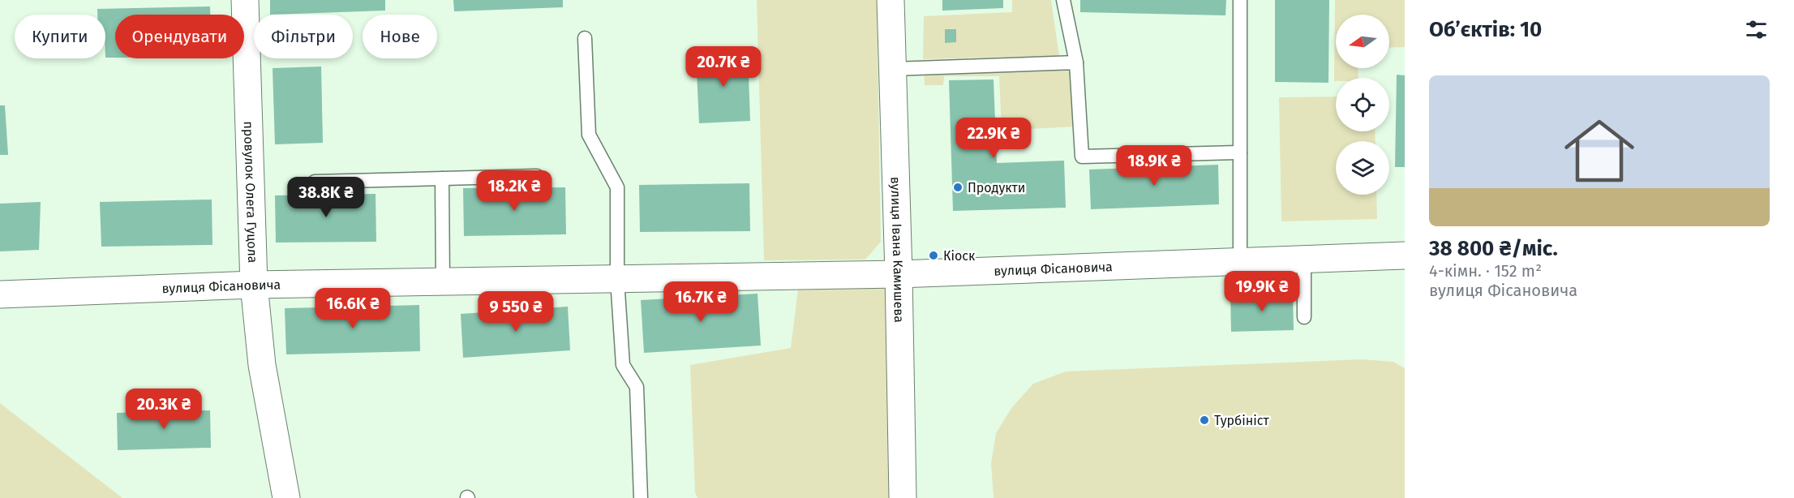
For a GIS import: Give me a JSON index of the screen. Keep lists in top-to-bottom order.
{
  "streets": {
    "street": ["провулок Олега Гуцола", "вулиця Івана Камишева", "вулиця Фісановича"]
  },
  "crossings": [
    ["провулок Олега Гуцола", "вулиця Фісановича"],
    ["вулиця Івана Камишева", "вулиця Фісановича"]
  ],
  "places": ["Продукти", "Кіоск", "Турбініст"],
  "north": "left",
  "page": {
    "heading": "Об’єктів: 10",
    "chip": [
      "Купити",
      "Орендувати",
      "Фільтри",
      "Нове"
    ],
    "price": [
      "20.7K ₴",
      "22.9K ₴",
      "18.9K ₴",
      "18.2K ₴",
      "38.8K ₴",
      "19.9K ₴",
      "16.7K ₴",
      "16.6K ₴",
      "9 550 ₴",
      "20.3K ₴"
    ],
    "list": [
      {
        "name": "38 800 ₴/міс.",
        "note": "4-кімн. · 152 m² · вулиця Фісановича"
      }
    ]
  }
}
